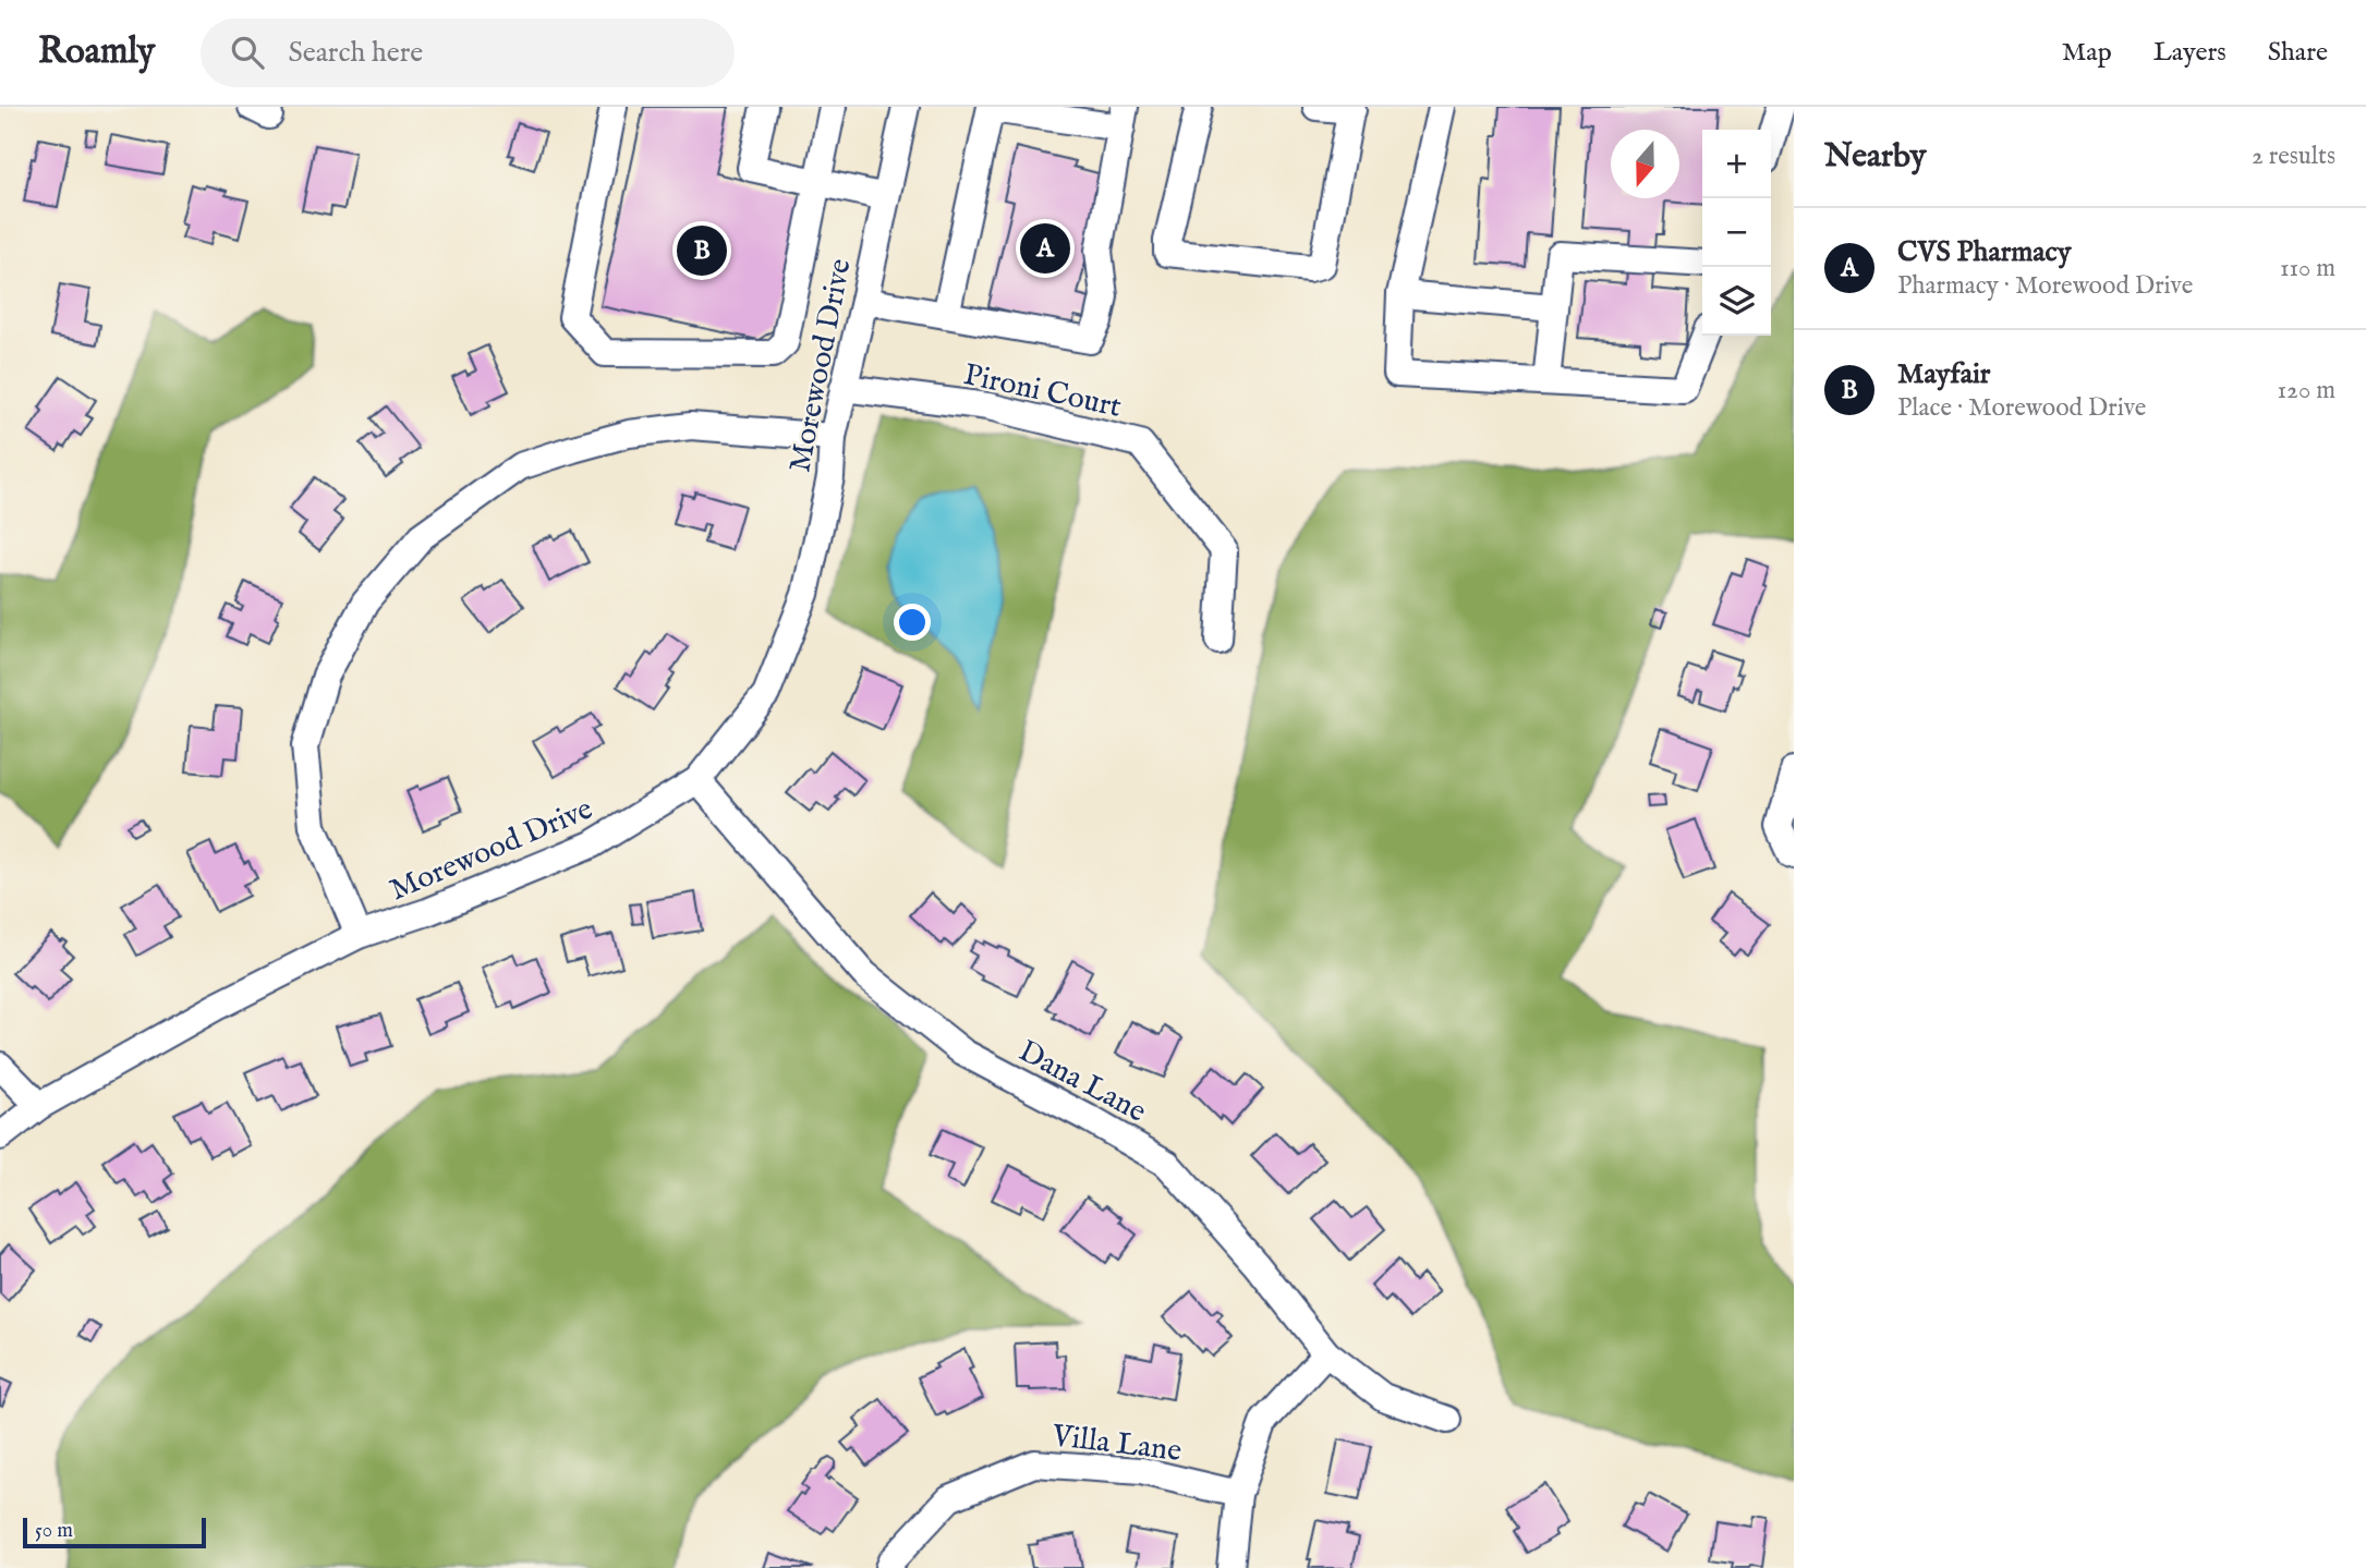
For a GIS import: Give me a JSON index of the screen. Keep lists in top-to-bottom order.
{
  "streets": {
    "street": [
      "Morewood Drive",
      "Pironi Court",
      "Dana Lane",
      "Villa Lane"
    ]
  },
  "crossings": [
    ["Morewood Drive", "Pironi Court"],
    ["Morewood Drive", "Dana Lane"]
  ],
  "scale_bar": "50 m",
  "north": "bottom",
  "page": {
    "header": "Roamly",
    "search": "Search here",
    "nav": ["Map", "Layers", "Share"],
    "heading": ["Nearby", "2 results"],
    "map_buttons": ["+", "−"],
    "list": [
      {
        "mark": "A",
        "name": "CVS Pharmacy",
        "note": "Pharmacy · Morewood Drive",
        "value": "110 m"
      },
      {
        "mark": "B",
        "name": "Mayfair",
        "note": "Place · Morewood Drive",
        "value": "120 m"
      }
    ],
    "pins": ["A", "B"],
    "scale": "50 m"
  }
}
